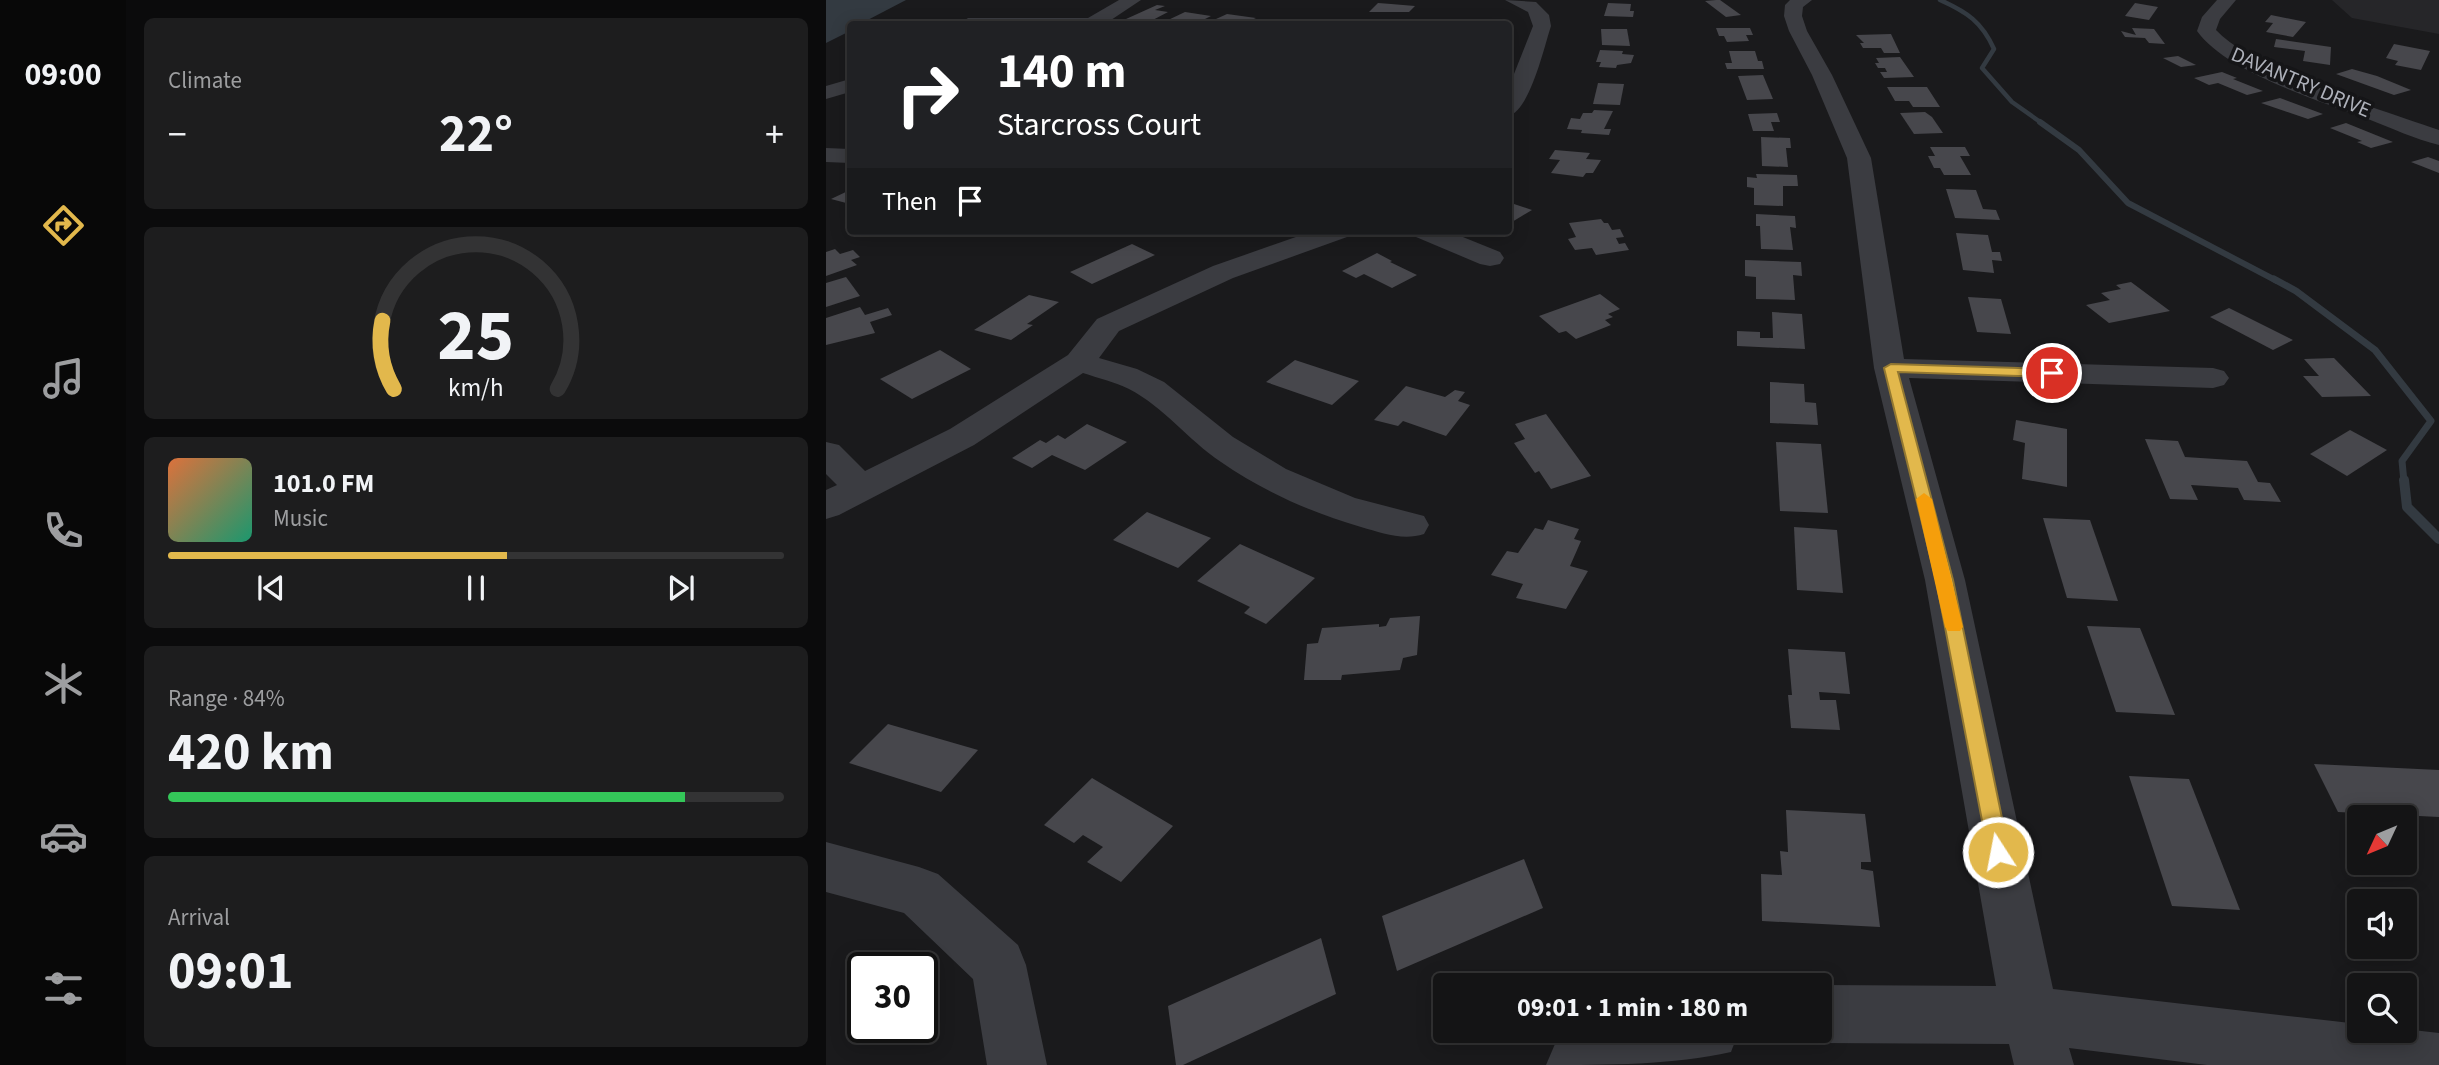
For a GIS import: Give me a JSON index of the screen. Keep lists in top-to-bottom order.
{
  "streets": {
    "street": ["DAVANTRY DRIVE"]
  },
  "north": "bottom left",
  "page": {
    "tabs": "09:00",
    "tile": [
      "Climate",
      ["Range · 84%", "420 km"],
      ["Arrival", "09:01"]
    ],
    "turn": ["140 m", "Starcross Court"],
    "heat": ["−", "22°", "+"],
    "then": "Then",
    "song": ["101.0 FM", "Music"],
    "limit": "30",
    "trip": "09:01 · 1 min · 180 m",
    "gauge": ["25", "km/h"]
  }
}
